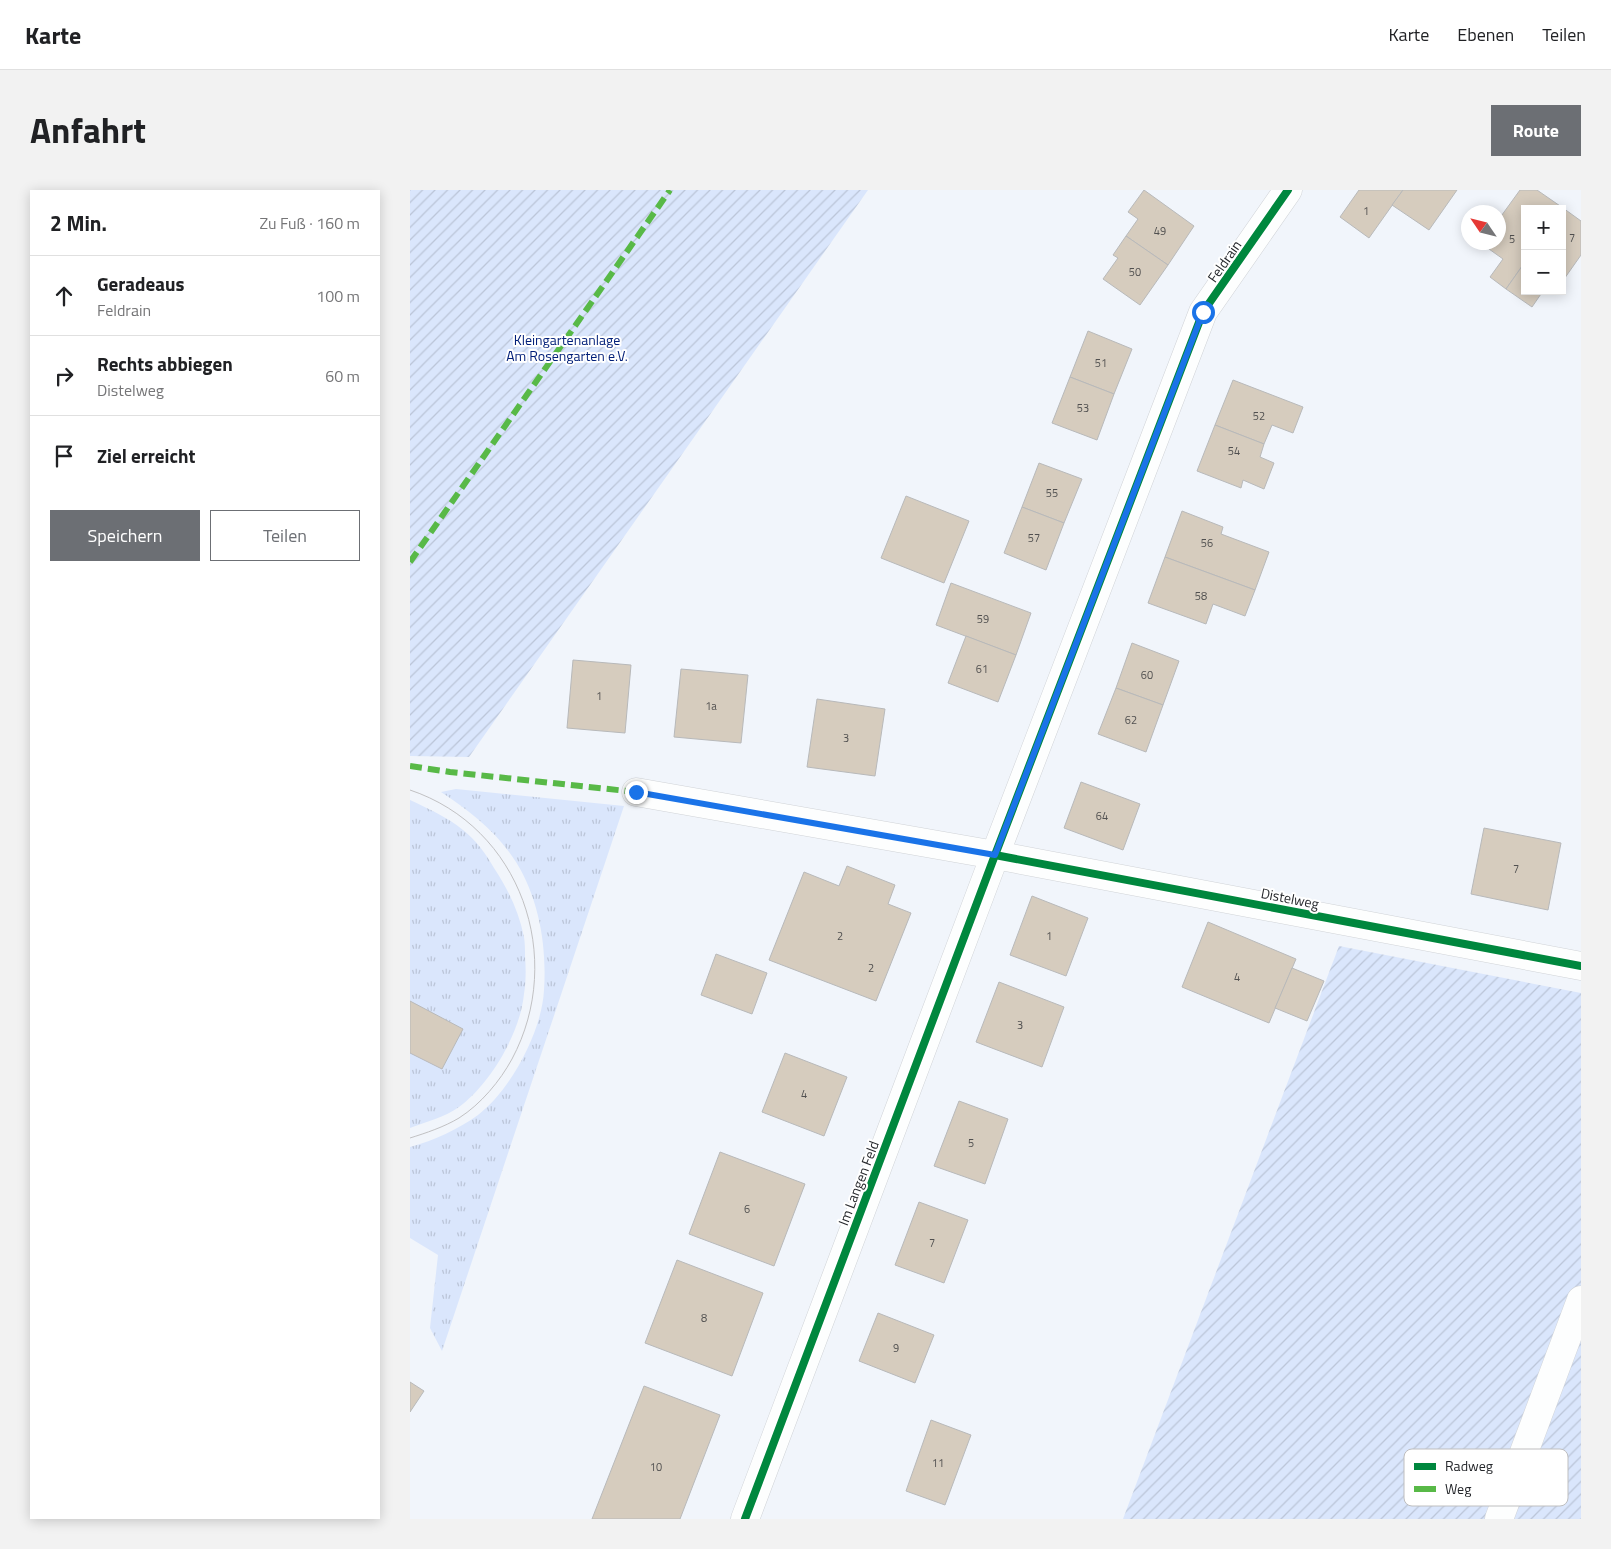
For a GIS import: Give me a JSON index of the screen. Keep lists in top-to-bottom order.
{
  "streets": {
    "street": ["Feldrain", "Distelweg", "Im Langen Feld"]
  },
  "crossings": [
    ["Feldrain", "Distelweg"],
    ["Feldrain", "Im Langen Feld"],
    ["Distelweg", "Im Langen Feld"]
  ],
  "parks": ["Kleingartenanlage Am Rosengarten e.V."],
  "house_numbers": [
    "1",
    "49",
    "7",
    "5",
    "50",
    "51",
    "53",
    "52",
    "54",
    "55",
    "57",
    "56",
    "58",
    "59",
    "61",
    "60",
    "1",
    "1a",
    "62",
    "3",
    "64",
    "7",
    "2",
    "1",
    "2",
    "4",
    "3",
    "4",
    "5",
    "6",
    "7",
    "8",
    "9",
    "11",
    "10"
  ],
  "legend": ["Radweg", "Weg"],
  "north": "top left",
  "page": {
    "header": "Karte",
    "nav": ["Karte", "Ebenen", "Teilen"],
    "title": "Anfahrt",
    "buttons": [
      "Route",
      ["Speichern", "Teilen"]
    ],
    "heading": ["2 Min.", "Zu Fuß · 160 m"],
    "map_buttons": ["+", "−"],
    "list": [
      ["Geradeaus", "Feldrain", "100 m"],
      ["Rechts abbiegen", "Distelweg", "60 m"],
      "Ziel erreicht"
    ]
  }
}
